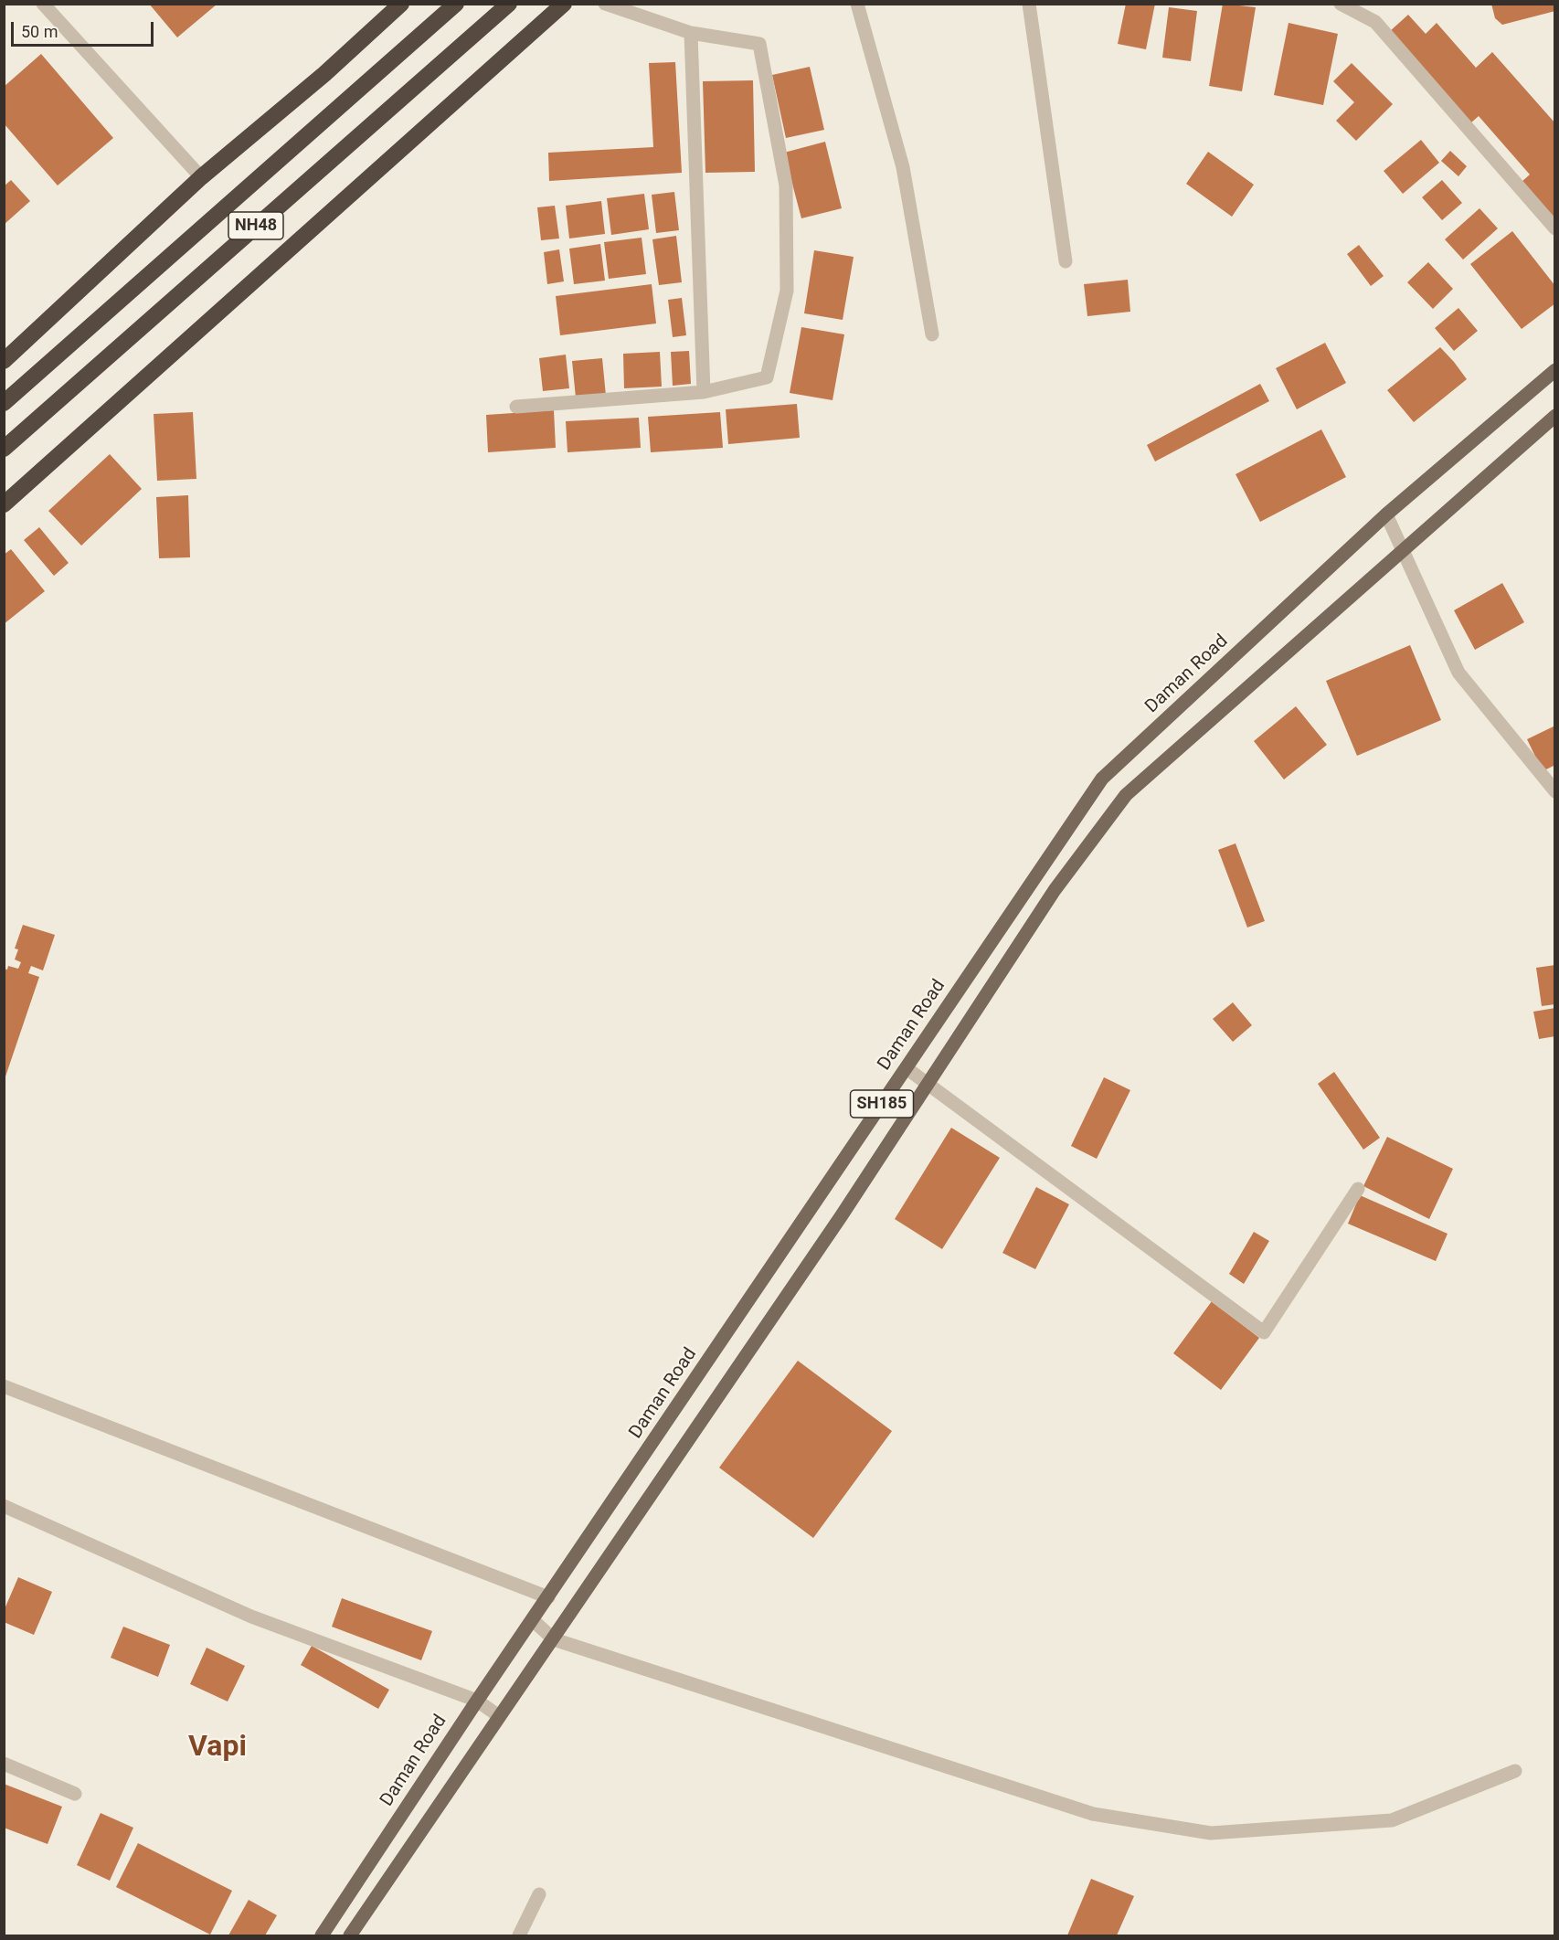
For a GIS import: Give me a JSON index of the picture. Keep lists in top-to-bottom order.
{
  "streets": {
    "highway": ["NH48"],
    "main road": ["Daman Road", "SH185"]
  },
  "districts": ["Vapi"],
  "scale_bar": "50 m"
}
